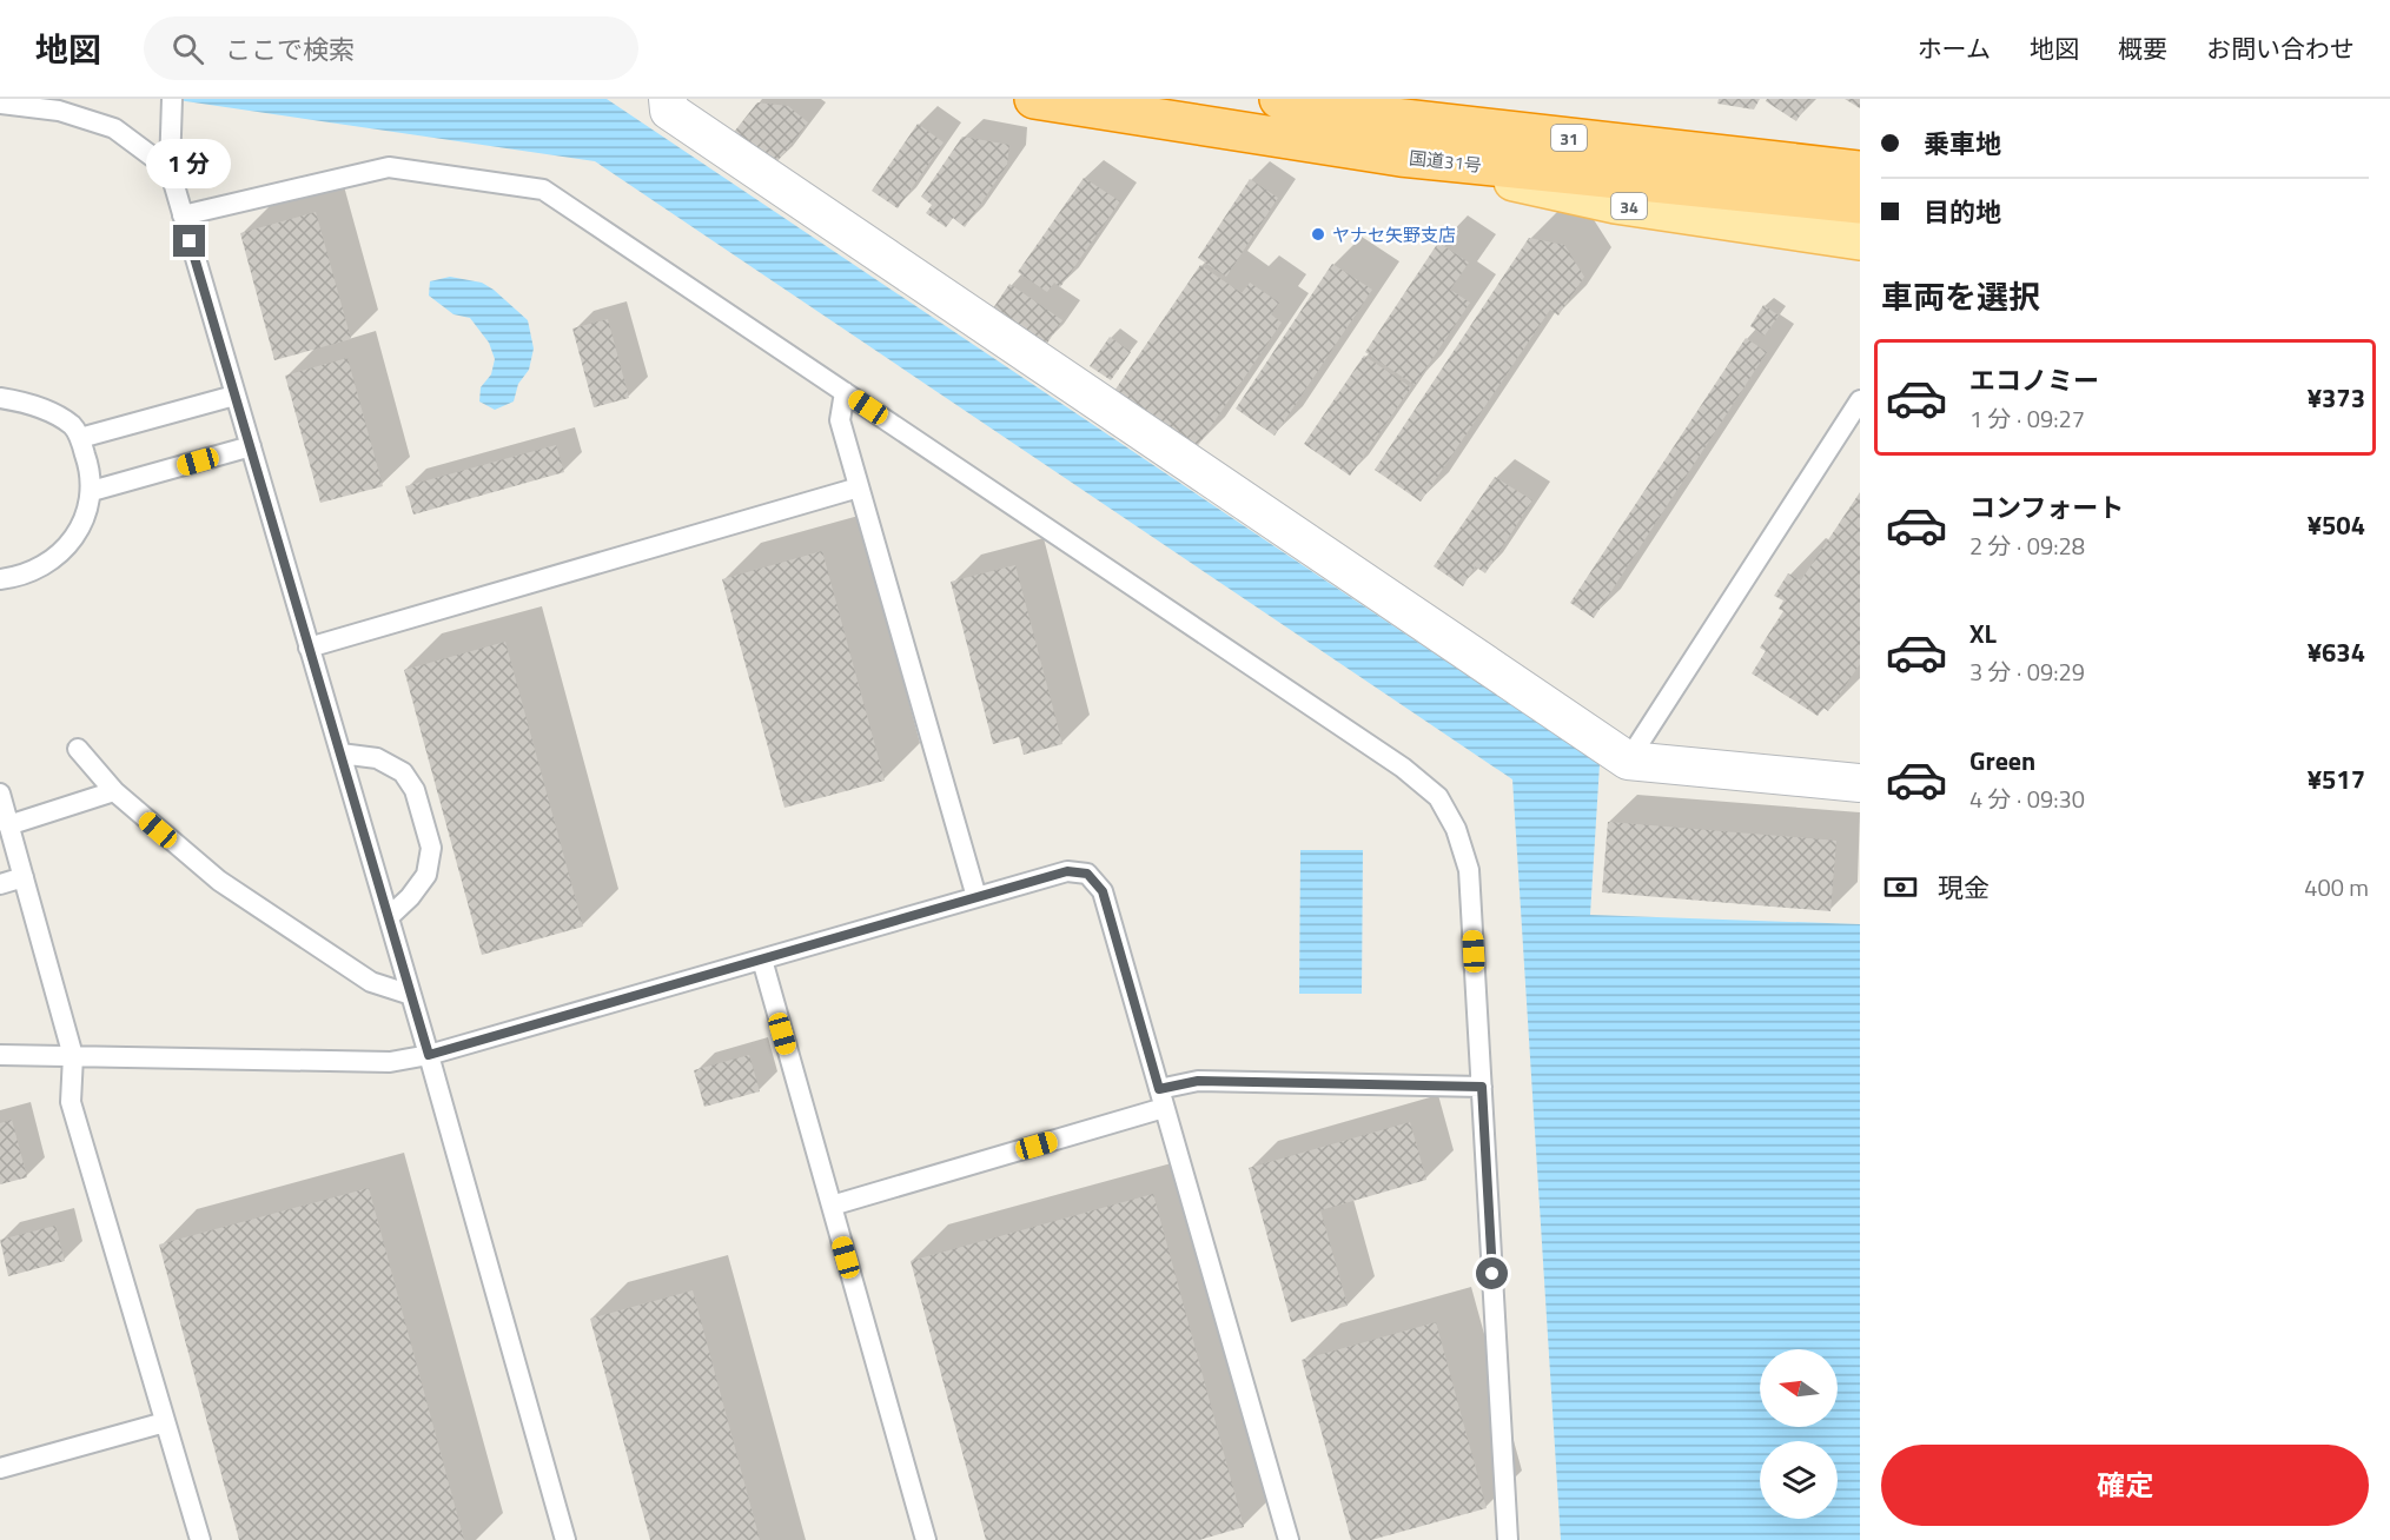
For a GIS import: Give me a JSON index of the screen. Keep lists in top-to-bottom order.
{
  "streets": {
    "highway": ["31", "国道31号"],
    "main road": ["34"]
  },
  "crossings": [
    ["国道31号", "34"]
  ],
  "places": ["ヤナセ矢野支店"],
  "north": "left",
  "page": {
    "header": "地図",
    "search": "ここで検索",
    "nav": [
      "ホーム",
      "地図",
      "概要",
      "お問い合わせ"
    ],
    "banner": ["乗車地", "目的地"],
    "bubble": "1 分",
    "heading": "車両を選択",
    "list": [
      {
        "name": "エコノミー",
        "note": "1 分 · 09:27",
        "value": "¥373"
      },
      {
        "name": "コンフォート",
        "note": "2 分 · 09:28",
        "value": "¥504"
      },
      {
        "name": "XL",
        "note": "3 分 · 09:29",
        "value": "¥634"
      },
      {
        "name": "Green",
        "note": "4 分 · 09:30",
        "value": "¥517"
      }
    ],
    "pay": ["現金", "400 m"],
    "buttons": "確定"
  }
}
